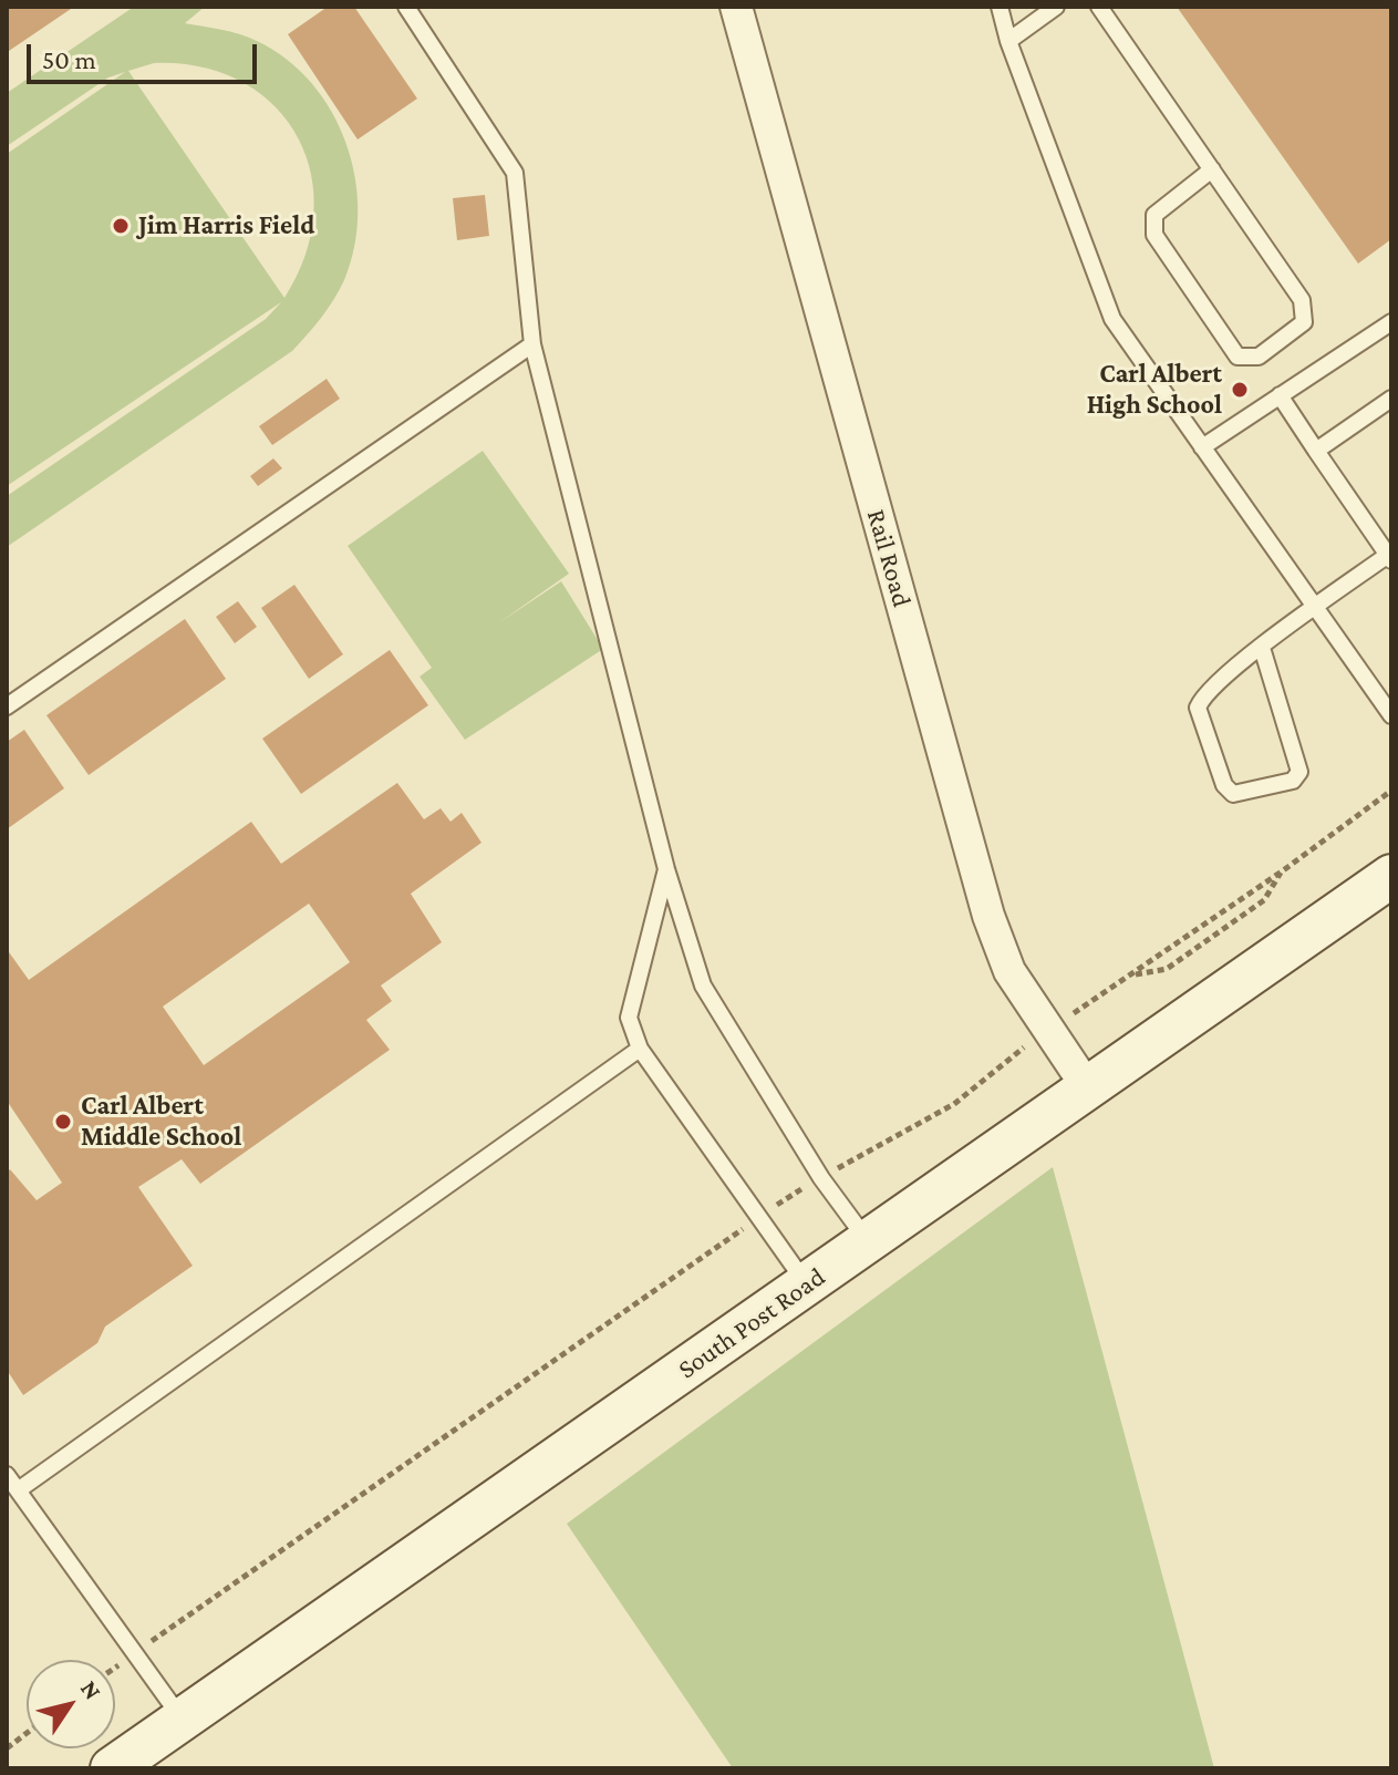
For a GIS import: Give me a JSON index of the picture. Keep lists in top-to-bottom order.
{
  "streets": {
    "main road": ["South Post Road"],
    "street": ["Rail Road"]
  },
  "crossings": [
    ["Rail Road", "South Post Road"]
  ],
  "places": ["Jim Harris Field", "Carl Albert High School", "Carl Albert Middle School"],
  "scale_bar": "50 m",
  "north": "top right"
}
